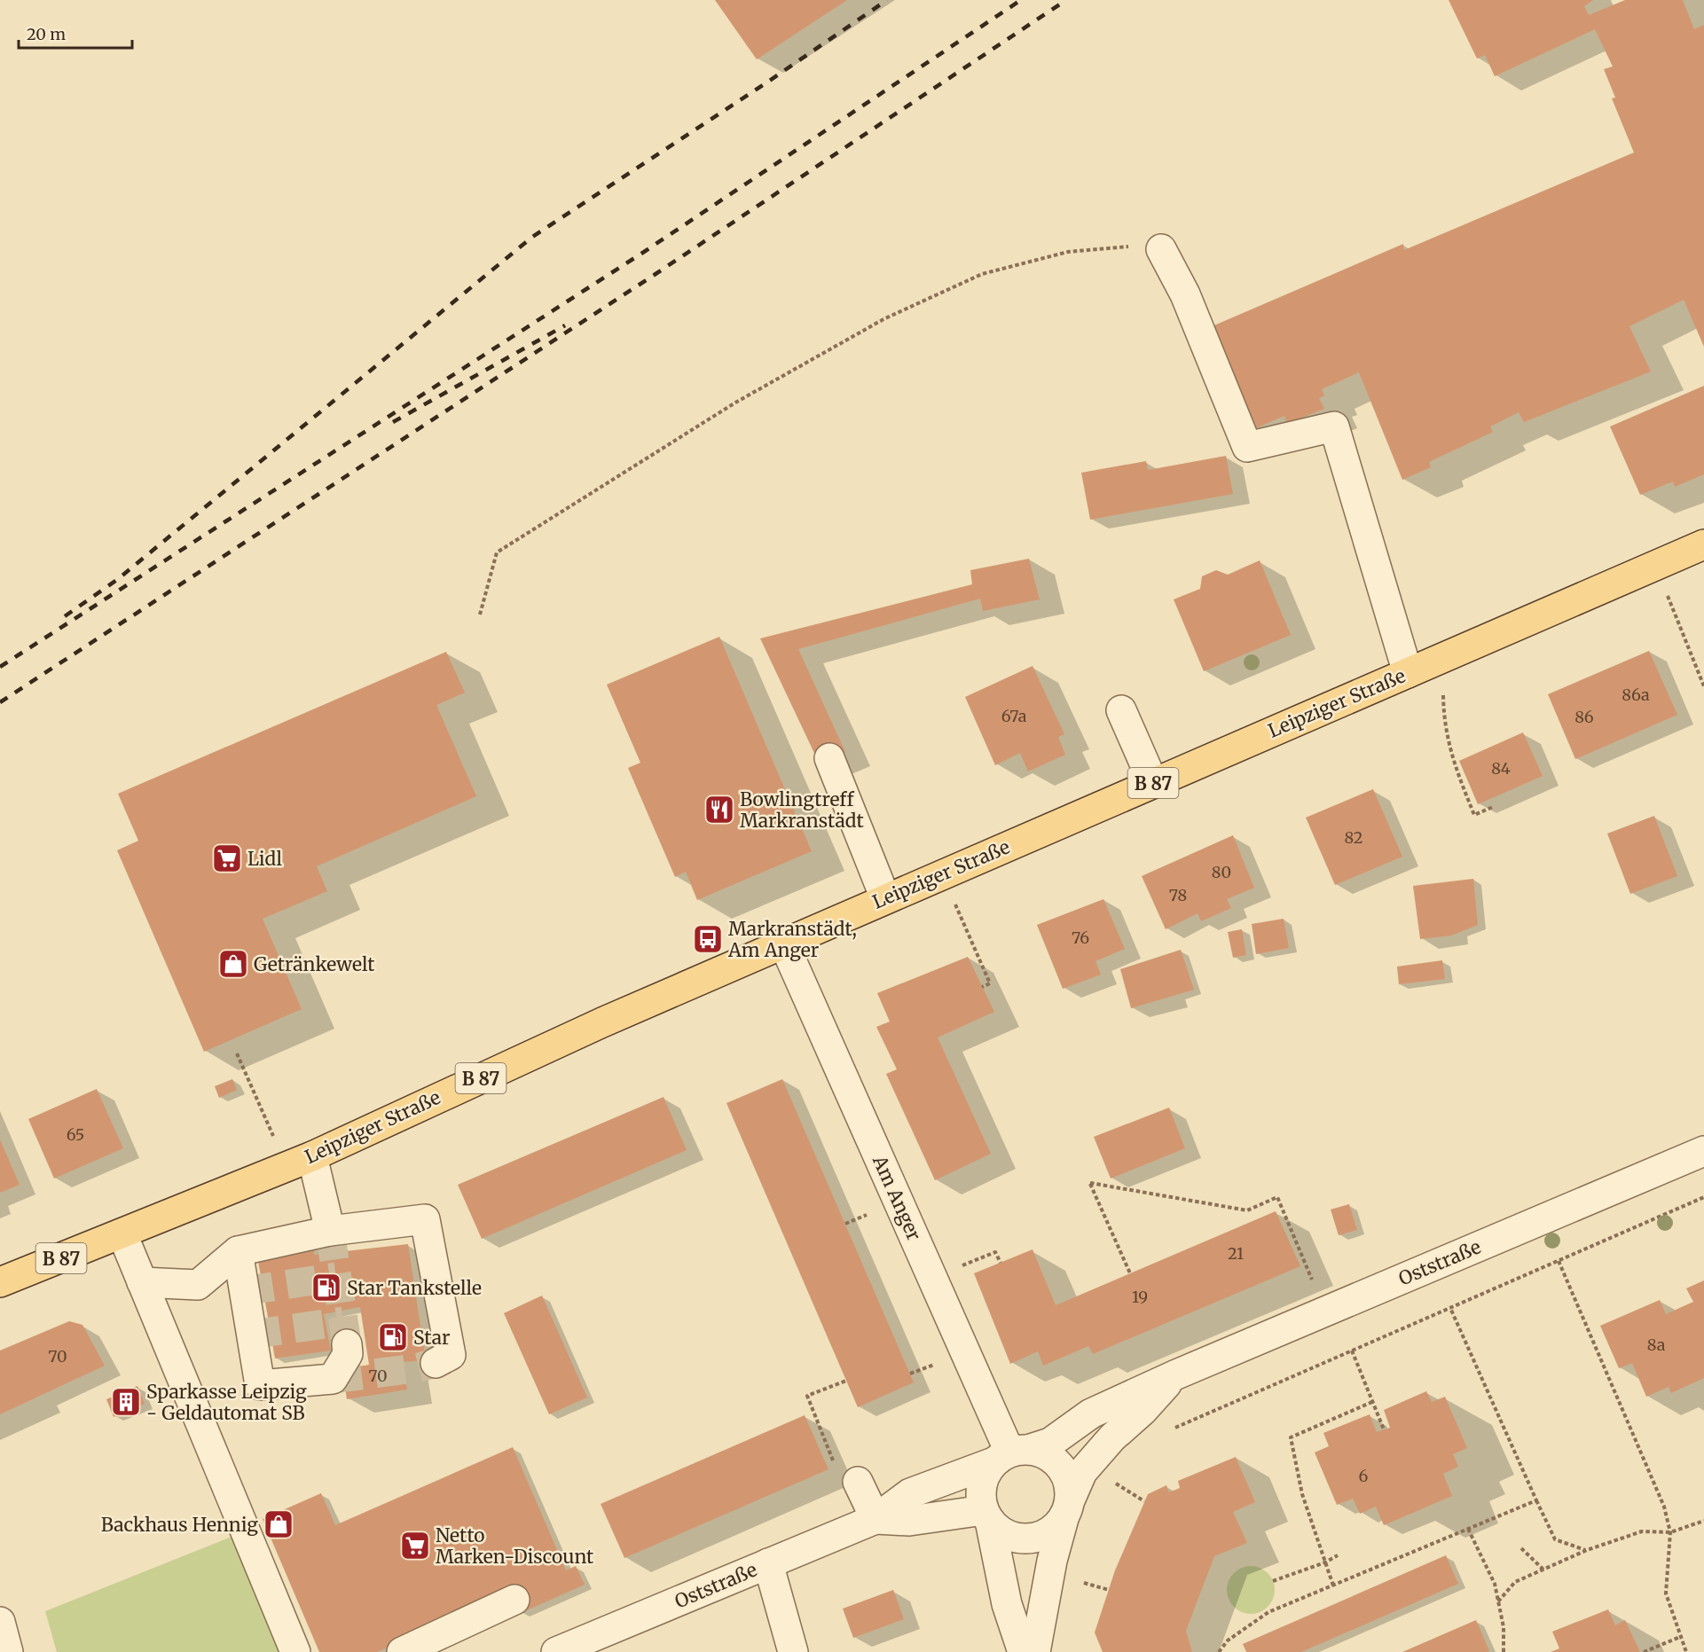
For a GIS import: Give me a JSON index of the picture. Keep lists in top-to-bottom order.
{
  "streets": {
    "main road": ["Leipziger Straße", "B 87"],
    "street": ["Am Anger", "Oststraße"]
  },
  "crossings": [
    ["Leipziger Straße", "Am Anger"],
    ["Am Anger", "Oststraße"]
  ],
  "places": {
    "restaurant": ["Bowlingtreff Markranstädt"],
    "supermarket": ["Lidl", "Netto Marken-Discount"],
    "bus stop": ["Markranstädt, Am Anger"],
    "shop": ["Getränkewelt", "Backhaus Hennig"],
    "fuel station": ["Star Tankstelle", "Star"],
    "building": ["Sparkasse Leipzig - Geldautomat SB"]
  },
  "house_numbers": [
    "86a",
    "67a",
    "86",
    "84",
    "82",
    "80",
    "78",
    "76",
    "65",
    "21",
    "19",
    "8a",
    "70",
    "70",
    "6"
  ],
  "scale_bar": "20 m"
}
